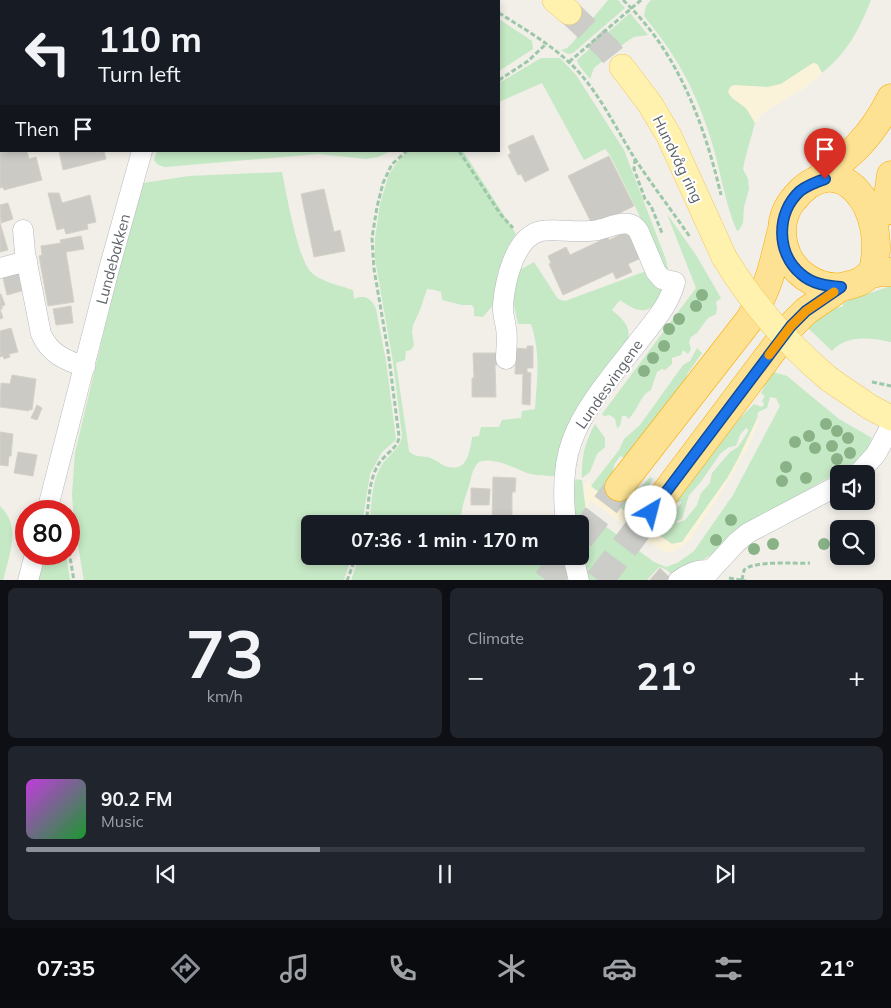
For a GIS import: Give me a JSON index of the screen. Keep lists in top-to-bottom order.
{
  "streets": {
    "main road": ["Hundvåg ring"],
    "street": ["Lundebakken", "Lundesvingene"]
  },
  "page": {
    "turn": ["110 m", "Turn left"],
    "then": "Then",
    "limit": "80",
    "trip": "07:36 · 1 min · 170 m",
    "tile": [
      ["73", "km/h"],
      "Climate"
    ],
    "heat": ["−", "21°", "+"],
    "song": ["90.2 FM", "Music"],
    "tabs": ["07:35", "21°"]
  }
}
